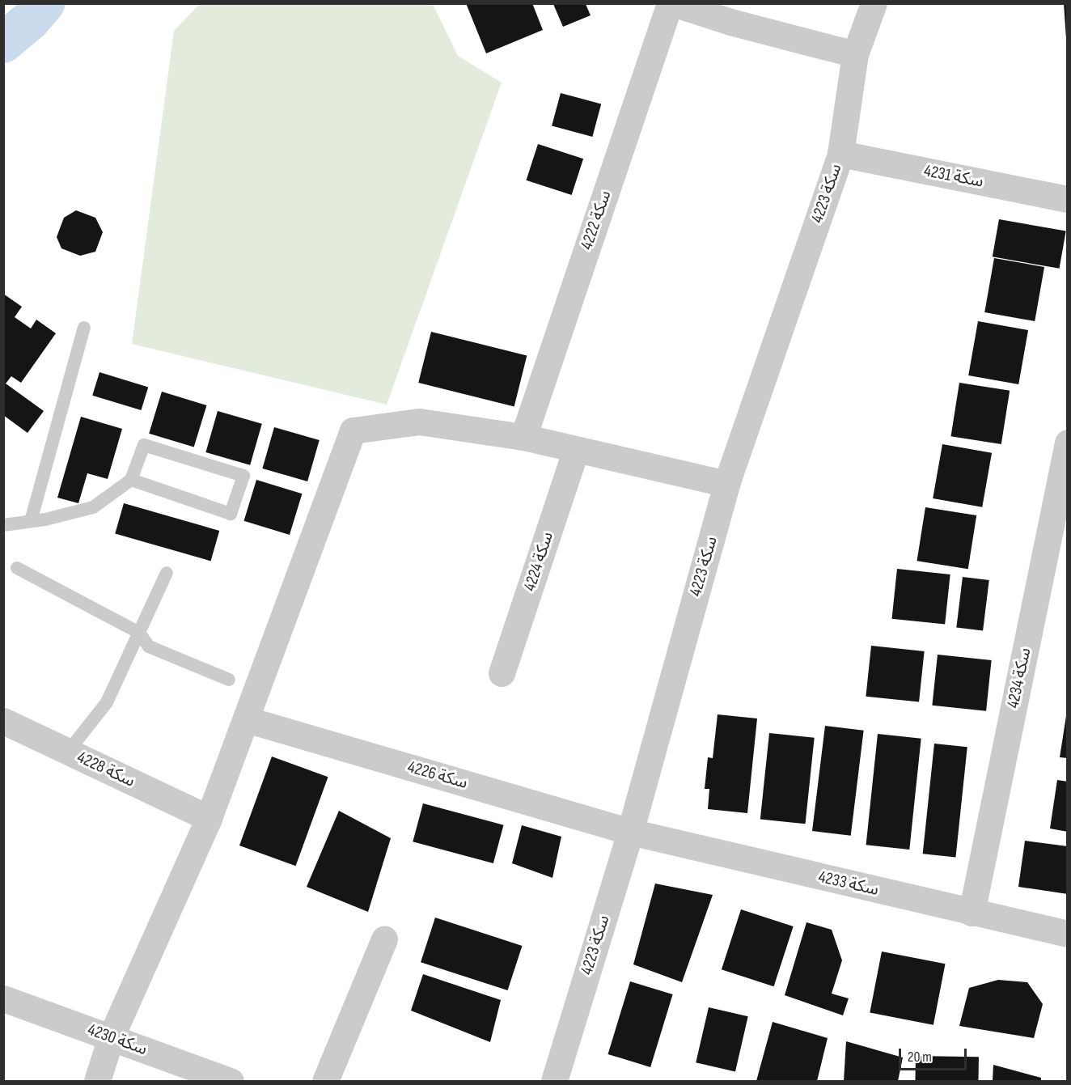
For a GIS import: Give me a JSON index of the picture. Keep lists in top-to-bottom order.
{
  "streets": {
    "street": [
      "سكة 4231",
      "سكة 4223",
      "سكة 4222",
      "سكة 4224",
      "سكة 4234",
      "سكة 4228",
      "سكة 4226",
      "سكة 4233",
      "سكة 4230"
    ]
  },
  "crossings": [
    ["سكة 4231", "سكة 4223"],
    ["سكة 4223", "سكة 4226"],
    ["سكة 4223", "سكة 4233"],
    ["سكة 4234", "سكة 4233"],
    ["سكة 4226", "سكة 4233"]
  ],
  "scale_bar": "20 m"
}
